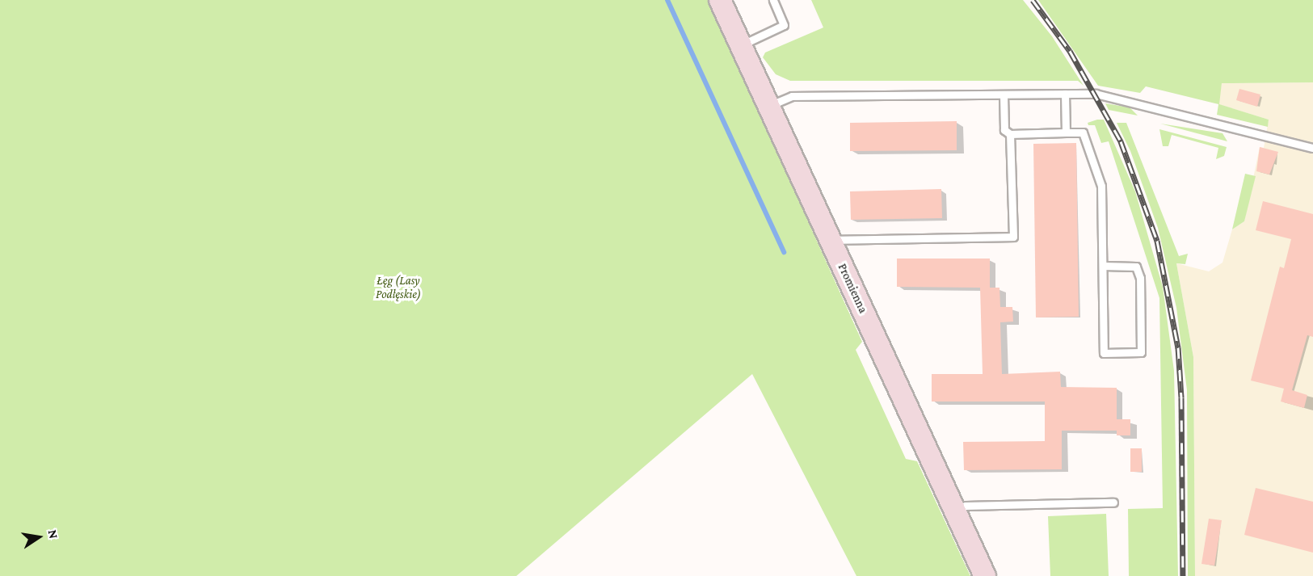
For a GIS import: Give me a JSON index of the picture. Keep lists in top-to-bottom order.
{
  "streets": {
    "street": ["Promienna"]
  },
  "parks": ["Łęg (Lasy Podłęskie)"],
  "north": "right"
}
